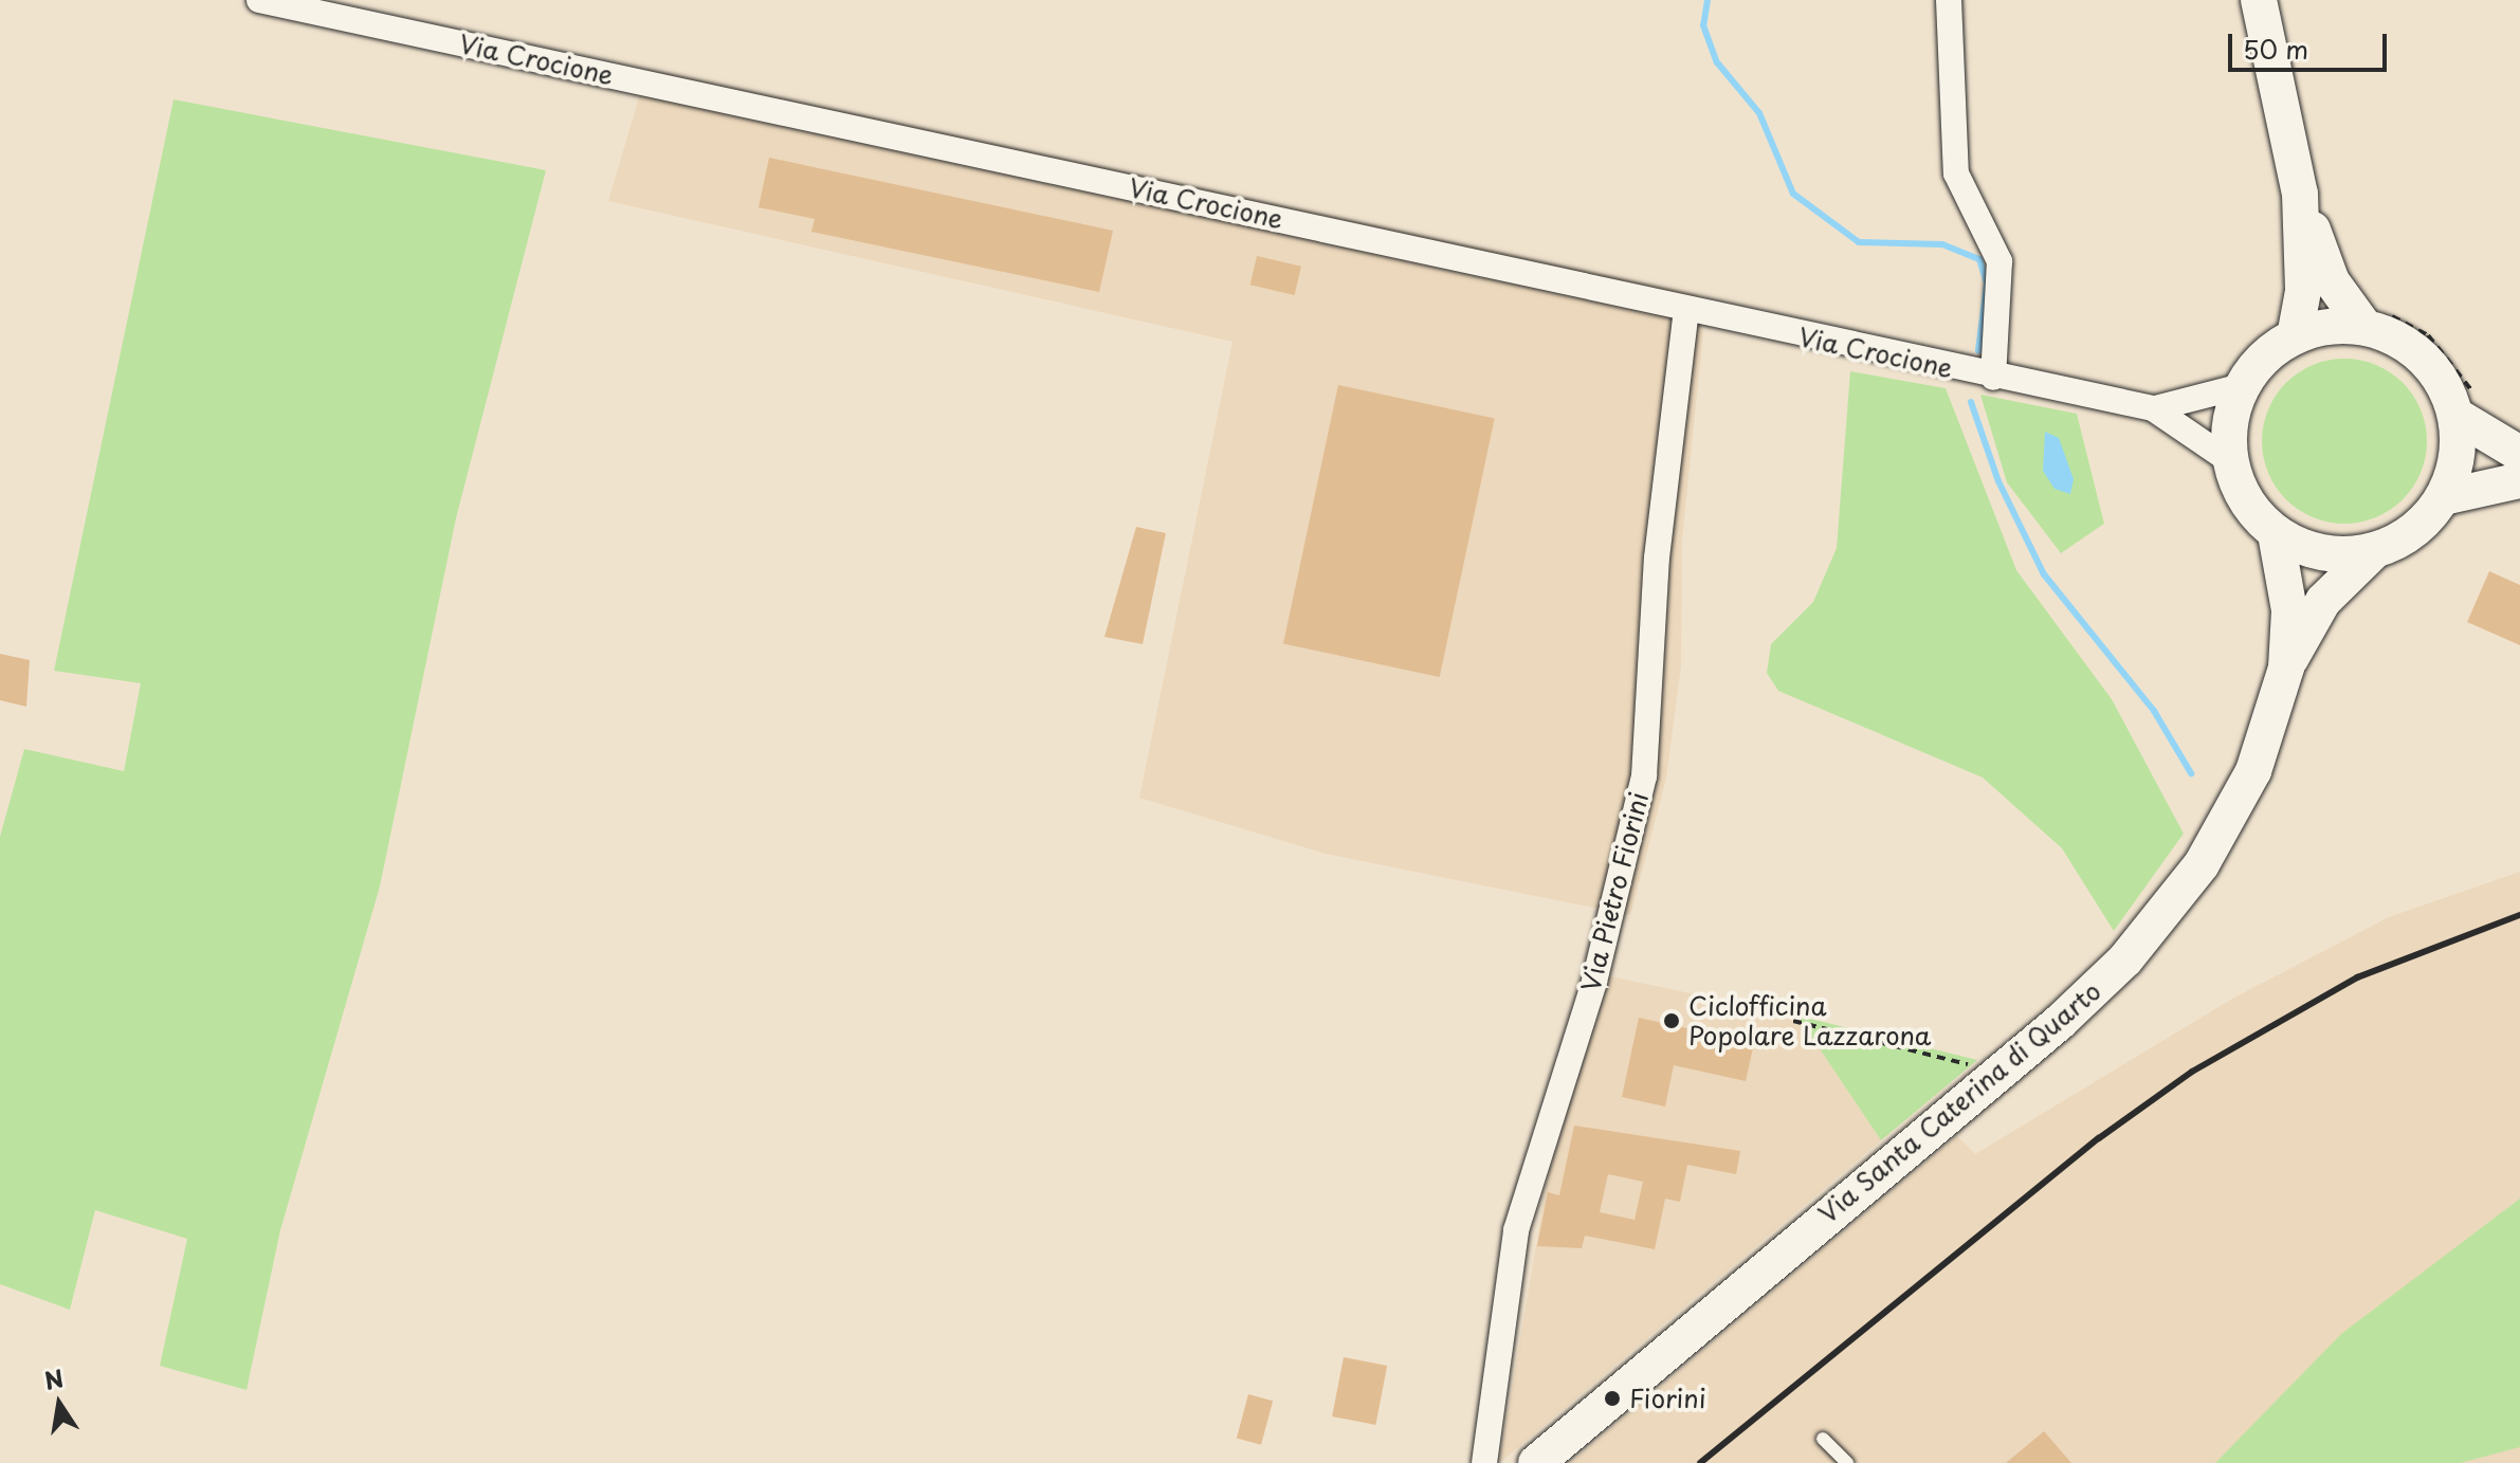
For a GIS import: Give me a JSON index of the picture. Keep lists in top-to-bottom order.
{
  "streets": {
    "main road": ["Via Santa Caterina di Quarto"],
    "street": ["Via Crocione", "Via Pietro Fiorini"]
  },
  "crossings": [
    ["Via Crocione", "Via Pietro Fiorini"],
    ["Via Crocione", "Via Santa Caterina di Quarto"]
  ],
  "places": ["Ciclofficina Popolare Lazzarona", "Fiorini"],
  "scale_bar": "50 m",
  "north": "top"
}
